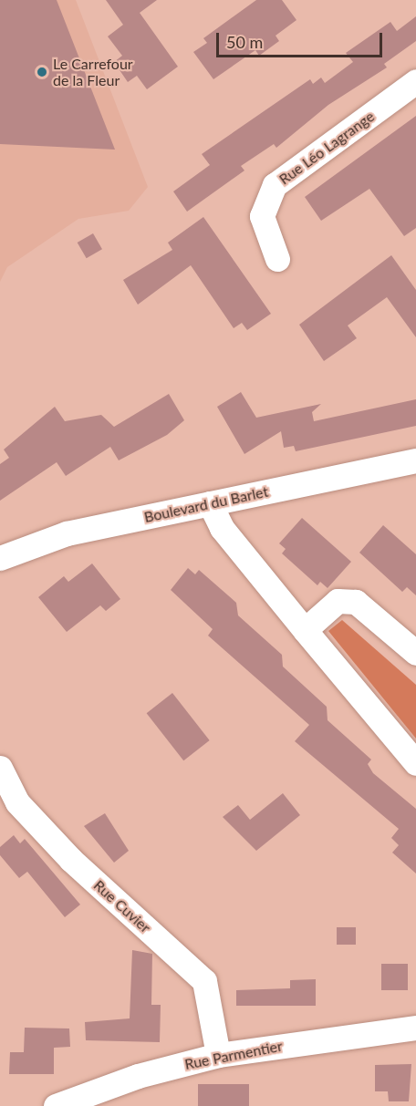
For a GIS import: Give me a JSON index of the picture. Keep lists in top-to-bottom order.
{
  "streets": {
    "street": [
      "Rue Léo Lagrange",
      "Boulevard du Barlet",
      "Rue Cuvier",
      "Rue Parmentier"
    ]
  },
  "crossings": [
    ["Rue Cuvier", "Rue Parmentier"]
  ],
  "places": ["Le Carrefour de la Fleur"],
  "scale_bar": "50 m"
}
